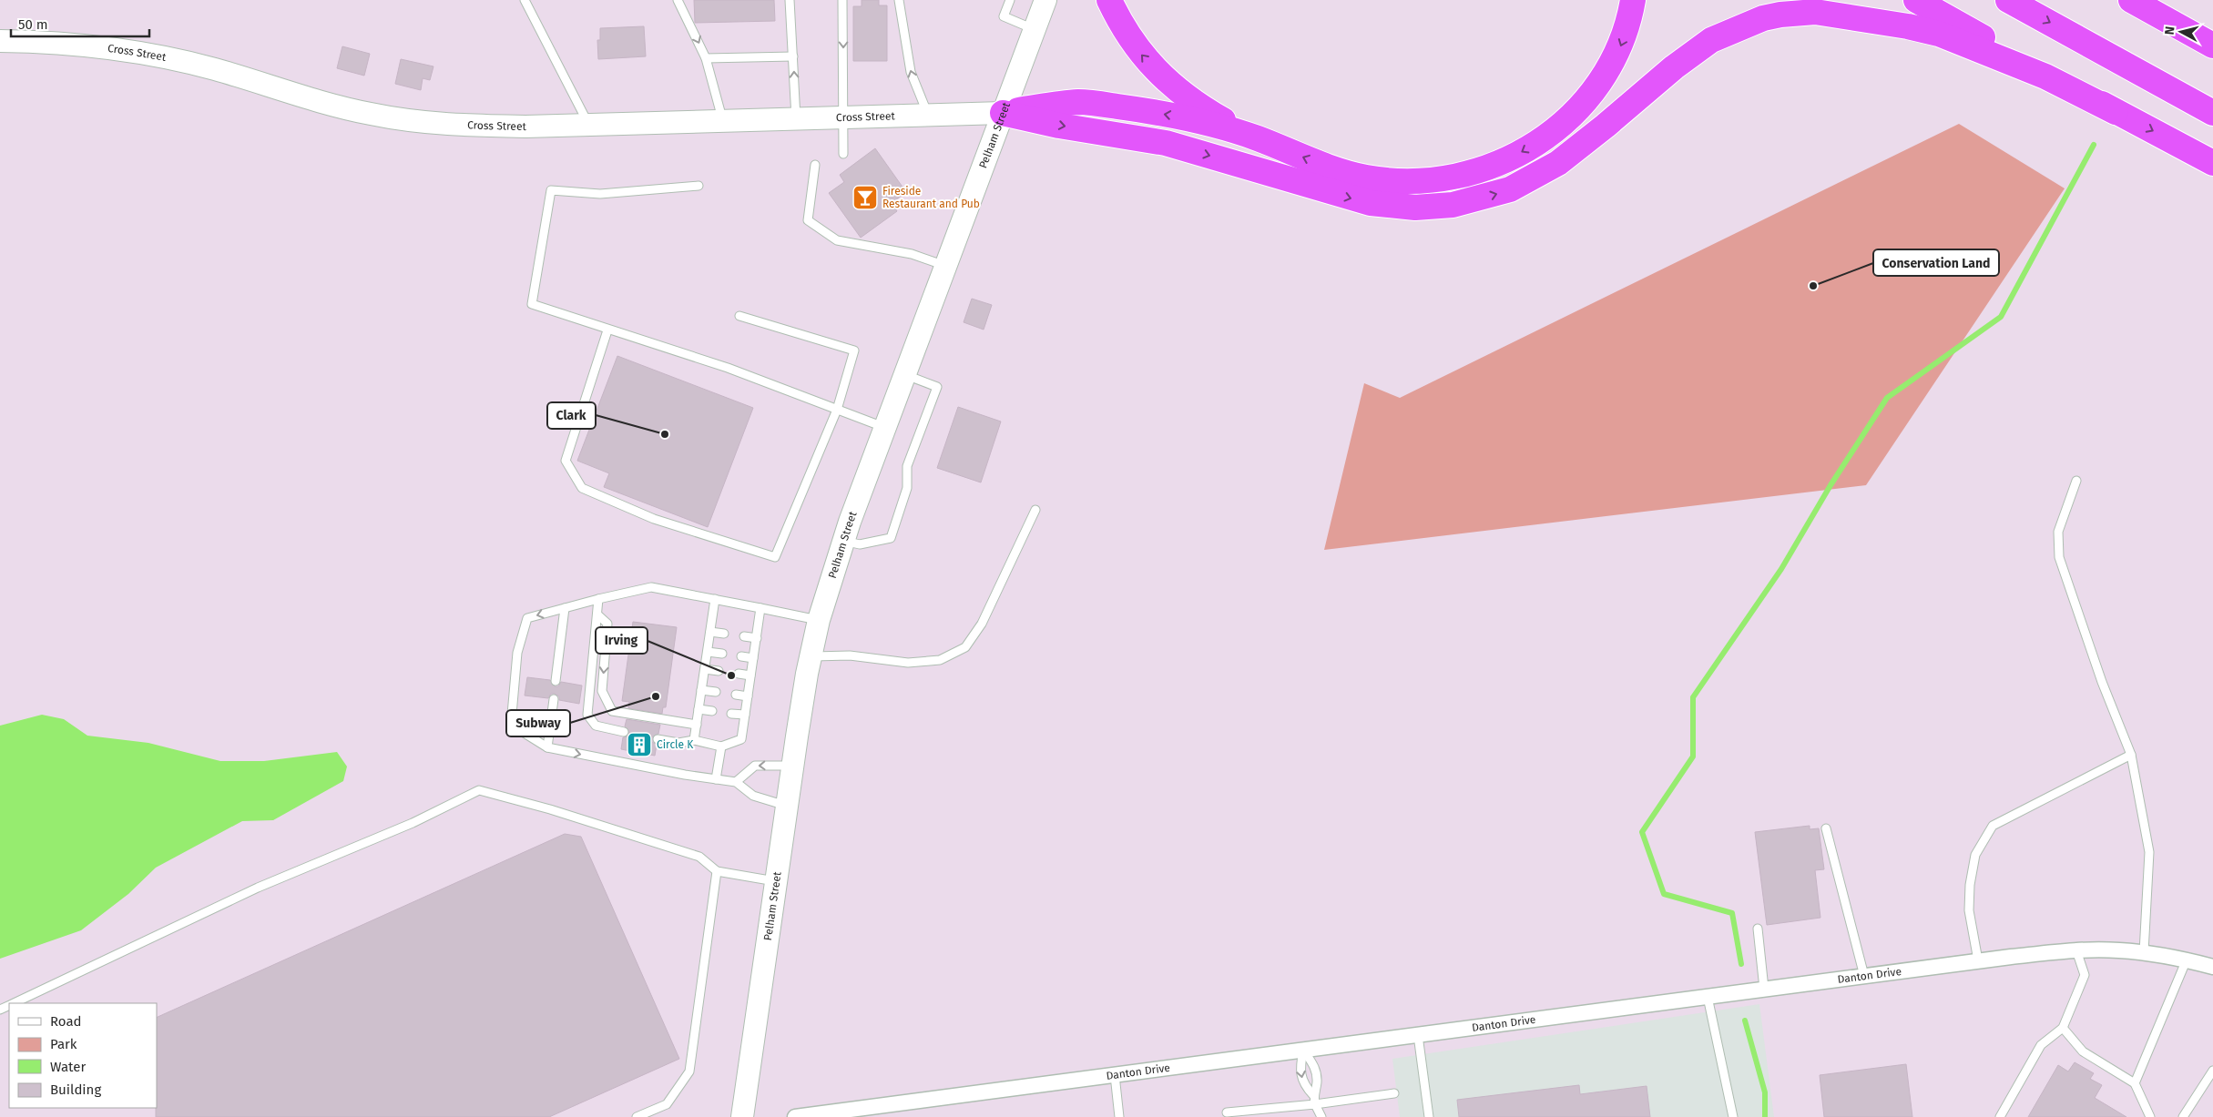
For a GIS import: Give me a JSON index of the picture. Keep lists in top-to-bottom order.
{
  "streets": {
    "street": ["Cross Street", "Pelham Street", "Danton Drive"]
  },
  "crossings": [
    ["Cross Street", "Pelham Street"]
  ],
  "places": {
    "bar": ["Fireside Restaurant and Pub"],
    "other": [
      "Conservation Land",
      "Clark",
      "Irving",
      "Subway"
    ],
    "building": ["Circle K"]
  },
  "legend": [
    "Road",
    "Park",
    "Water",
    "Building"
  ],
  "scale_bar": "50 m",
  "north": "left"
}
